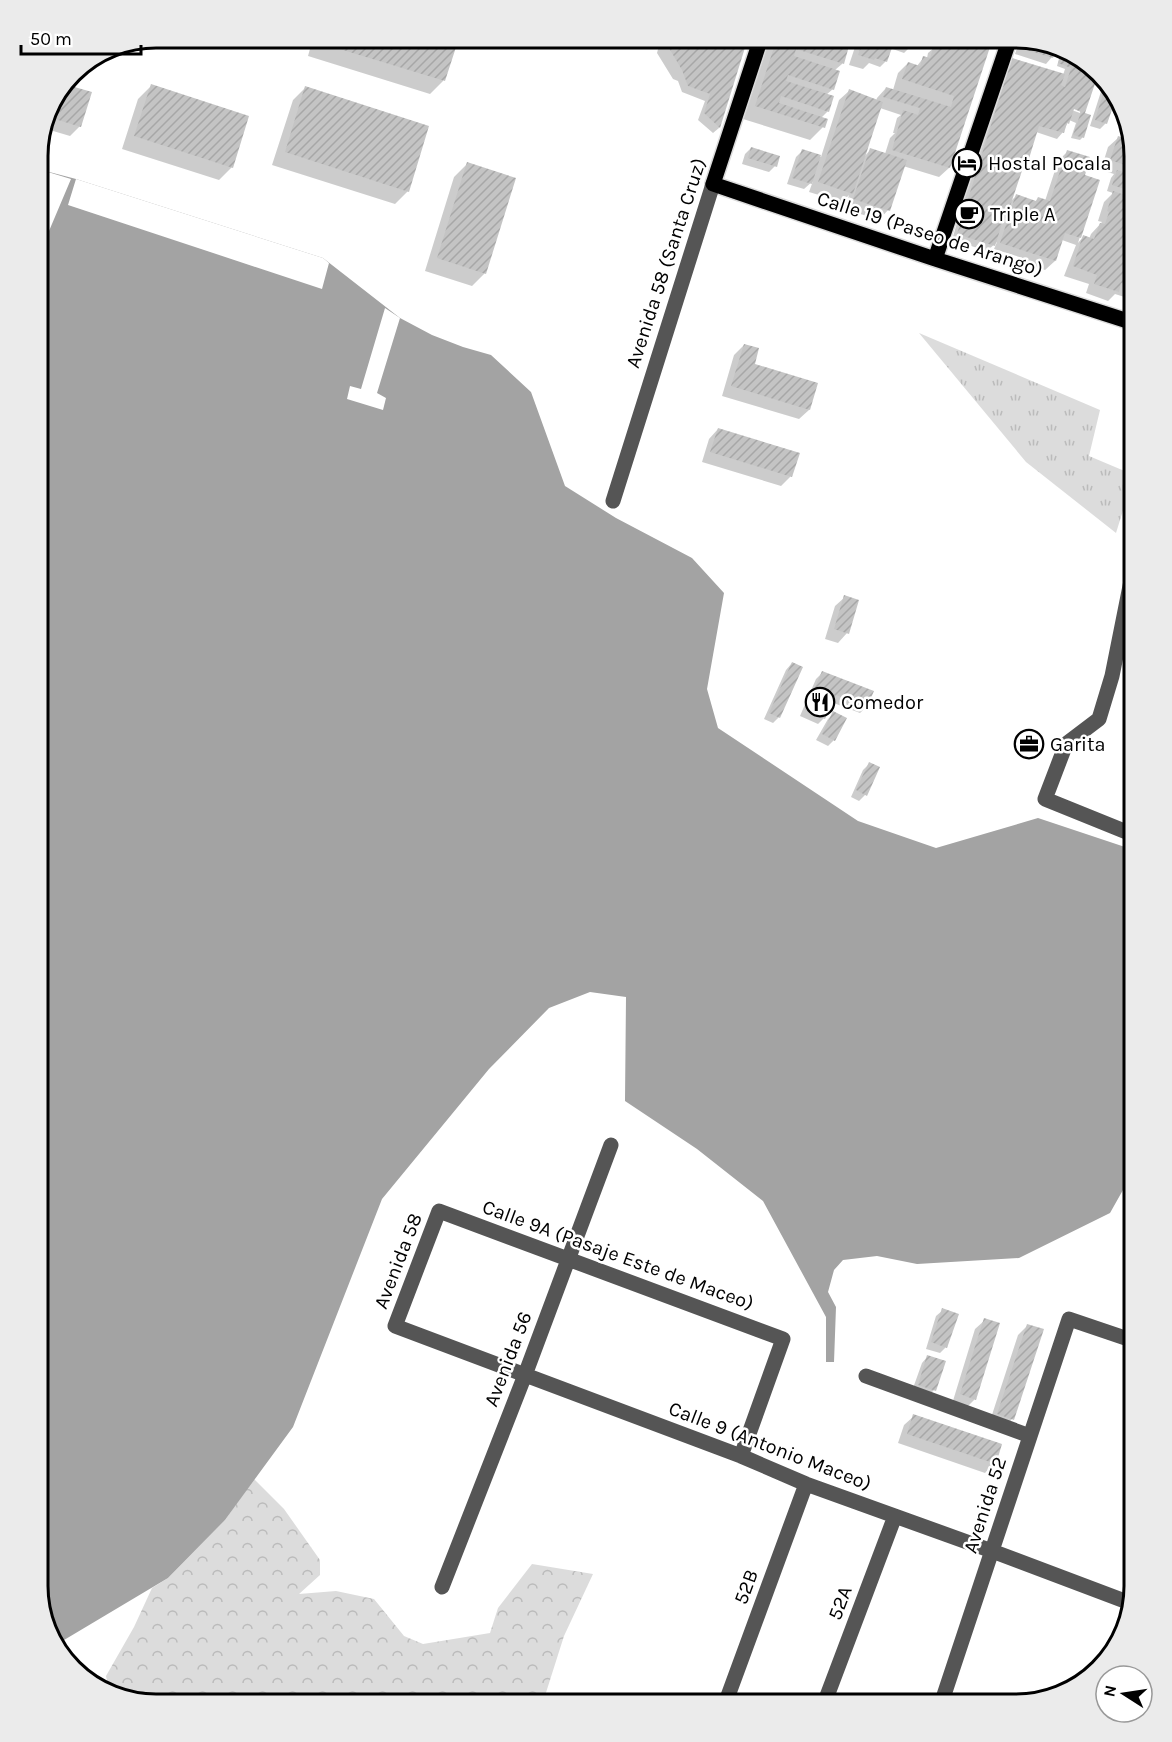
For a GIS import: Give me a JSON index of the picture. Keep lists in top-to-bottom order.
{
  "streets": {
    "main road": ["Calle 19 (Paseo de Arango)", "Avenida 58 (Santa Cruz)"],
    "street": [
      "Calle 9A (Pasaje Este de Maceo)",
      "Avenida 58",
      "Avenida 56",
      "Calle 9 (Antonio Maceo)",
      "Avenida 52",
      "52B",
      "52A"
    ]
  },
  "crossings": [
    ["Calle 19 (Paseo de Arango)", "Avenida 58 (Santa Cruz)"],
    ["Calle 9A (Pasaje Este de Maceo)", "Avenida 58"],
    ["Calle 9A (Pasaje Este de Maceo)", "Avenida 56"],
    ["Calle 9A (Pasaje Este de Maceo)", "Calle 9 (Antonio Maceo)"],
    ["Avenida 58", "Calle 9 (Antonio Maceo)"],
    ["Avenida 56", "Calle 9 (Antonio Maceo)"],
    ["Calle 9 (Antonio Maceo)", "Avenida 52"],
    ["Calle 9 (Antonio Maceo)", "52B"],
    ["Calle 9 (Antonio Maceo)", "52A"]
  ],
  "places": {
    "hotel": ["Hostal Pocala"],
    "cafe": ["Triple A"],
    "restaurant": ["Comedor"],
    "office": ["Garita"]
  },
  "scale_bar": "50 m",
  "north": "left"
}
